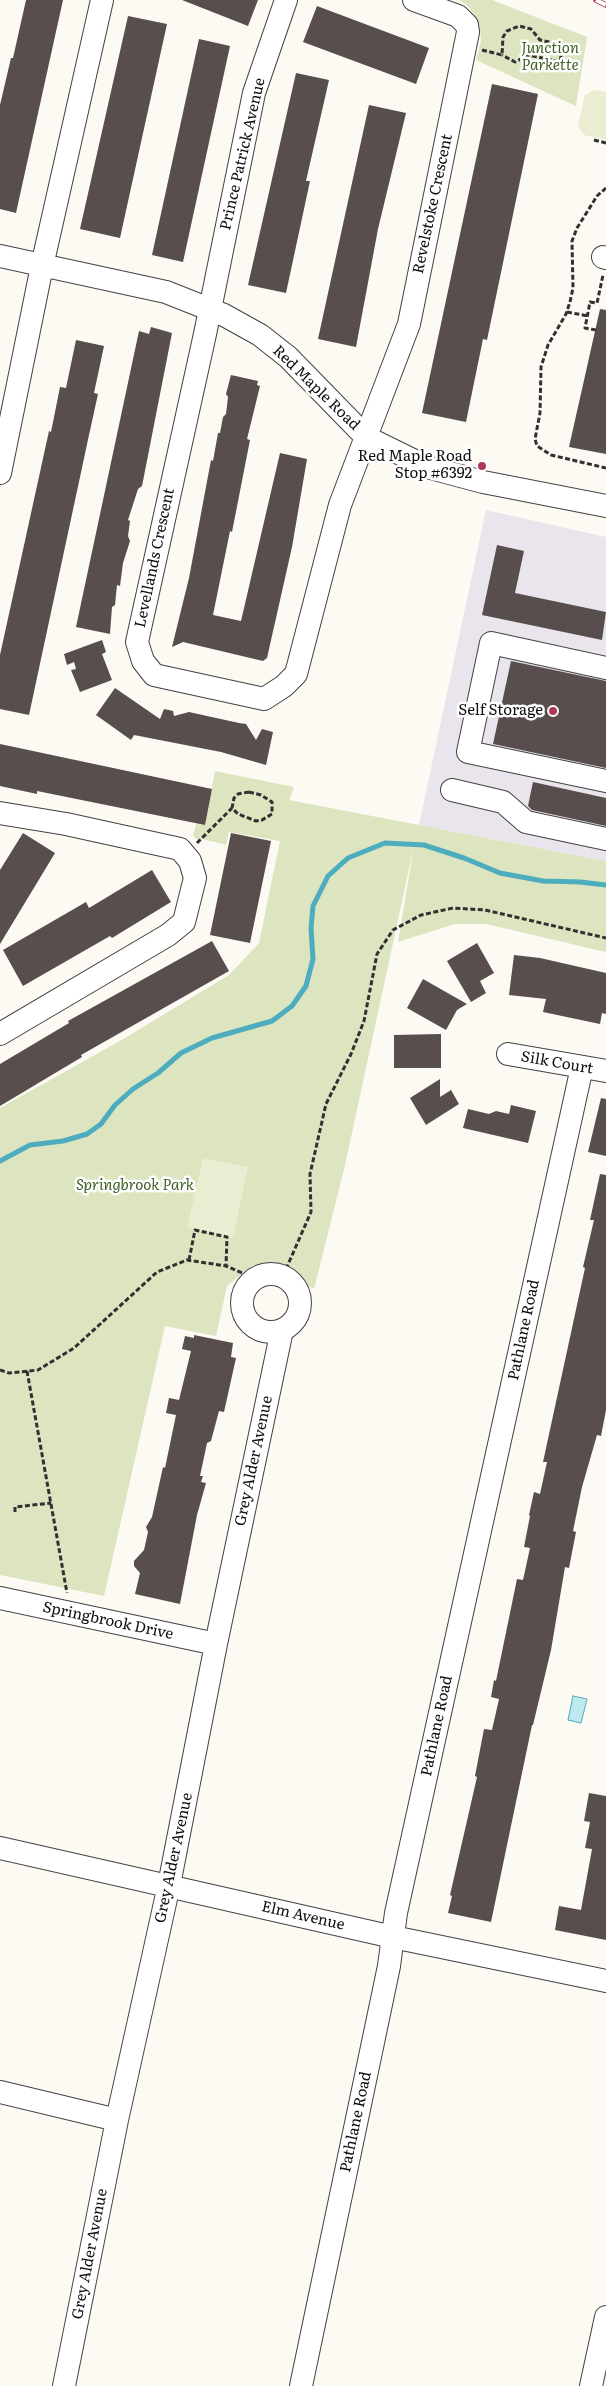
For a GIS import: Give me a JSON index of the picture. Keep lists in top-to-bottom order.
{
  "streets": {
    "street": [
      "Prince Patrick Avenue",
      "Revelstoke Crescent",
      "Red Maple Road",
      "Levellands Crescent",
      "Silk Court",
      "Pathlane Road",
      "Grey Alder Avenue",
      "Springbrook Drive",
      "Elm Avenue"
    ]
  },
  "crossings": [
    ["Prince Patrick Avenue", "Red Maple Road"],
    ["Prince Patrick Avenue", "Levellands Crescent"],
    ["Revelstoke Crescent", "Red Maple Road"],
    ["Revelstoke Crescent", "Levellands Crescent"],
    ["Red Maple Road", "Levellands Crescent"],
    ["Silk Court", "Pathlane Road"],
    ["Pathlane Road", "Elm Avenue"],
    ["Grey Alder Avenue", "Springbrook Drive"],
    ["Grey Alder Avenue", "Elm Avenue"]
  ],
  "parks": ["Junction Parkette", "Springbrook Park"],
  "places": ["Red Maple Road Stop #6392", "Self Storage"]
}
